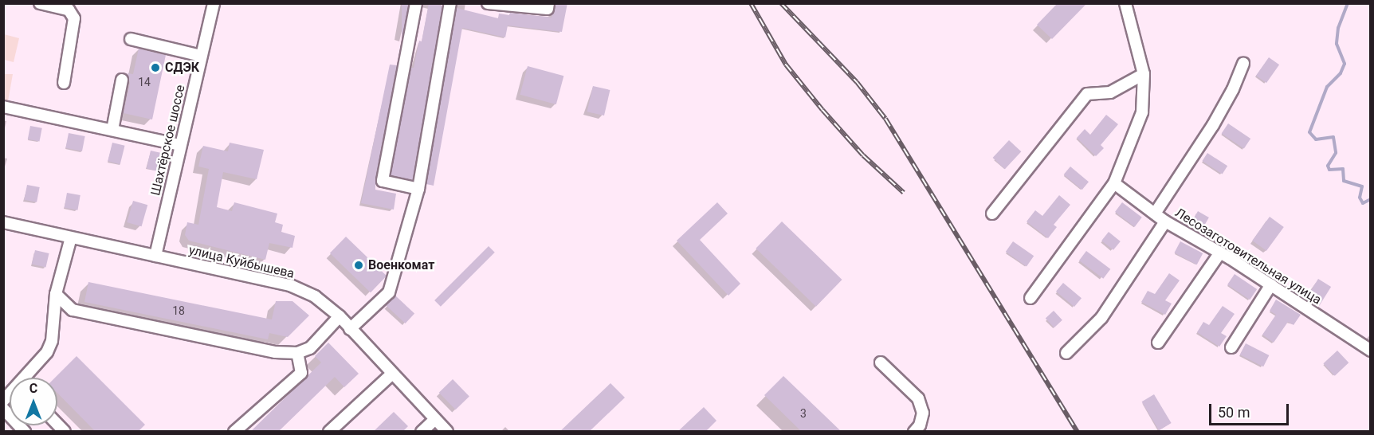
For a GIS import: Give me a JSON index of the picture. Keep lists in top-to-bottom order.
{
  "streets": {
    "street": ["Шахтёрское шоссе", "Лесозаготовительная улица", "улица Куйбышева"]
  },
  "crossings": [
    ["Шахтёрское шоссе", "улица Куйбышева"]
  ],
  "places": ["СДЭК", "Военкомат"],
  "house_numbers": ["14", "18", "3"],
  "scale_bar": "50 m",
  "north": "top"
}
